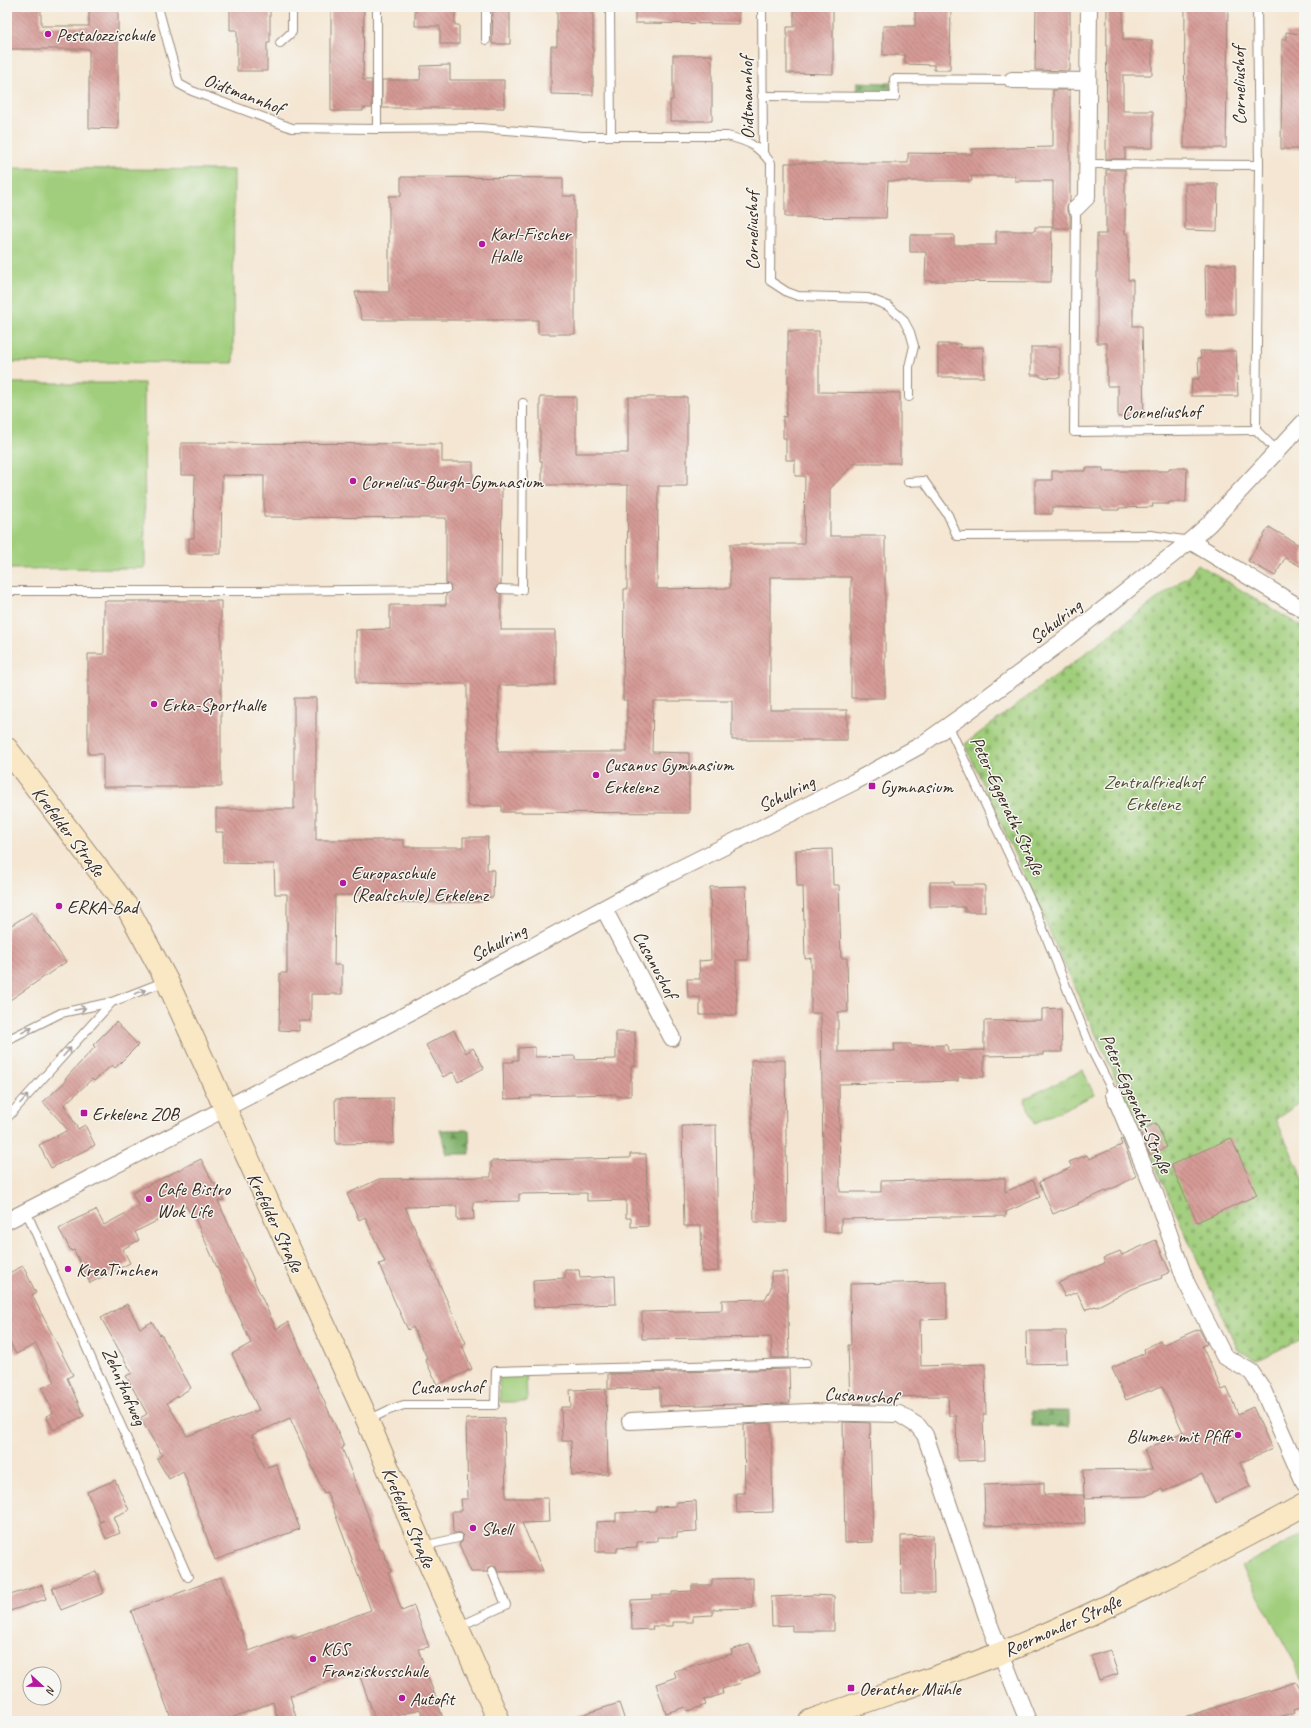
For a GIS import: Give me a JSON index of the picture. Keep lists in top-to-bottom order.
{
  "streets": {
    "main road": ["Krefelder Straße", "Roermonder Straße"],
    "street": [
      "Corneliushof",
      "Schulring",
      "Peter-Eggerath-Straße",
      "Cusanushof"
    ],
    "lane": ["Oidtmannhof", "Zehnthofweg"]
  },
  "crossings": [
    ["Corneliushof", "Oidtmannhof"],
    ["Schulring", "Peter-Eggerath-Straße"],
    ["Schulring", "Krefelder Straße"],
    ["Schulring", "Cusanushof"],
    ["Krefelder Straße", "Cusanushof"],
    ["Cusanushof", "Roermonder Straße"]
  ],
  "parks": ["Zentralfriedhof Erkelenz"],
  "places": {
    "other": [
      "Pestalozzischule",
      "Karl-Fischer Halle",
      "Cornelius-Burgh-Gymnasium",
      "Erka-Sporthalle",
      "Cusanus Gymnasium Erkelenz",
      "Europaschule (Realschule) Erkelenz",
      "ERKA-Bad",
      "Cafe Bistro Wok Life",
      "KreaTinchen",
      "Blumen mit Pfiff",
      "Shell",
      "KGS Franziskusschule",
      "Autofit"
    ],
    "transit": ["Gymnasium", "Erkelenz ZOB", "Oerather Mühle"]
  },
  "north": "right"
}
